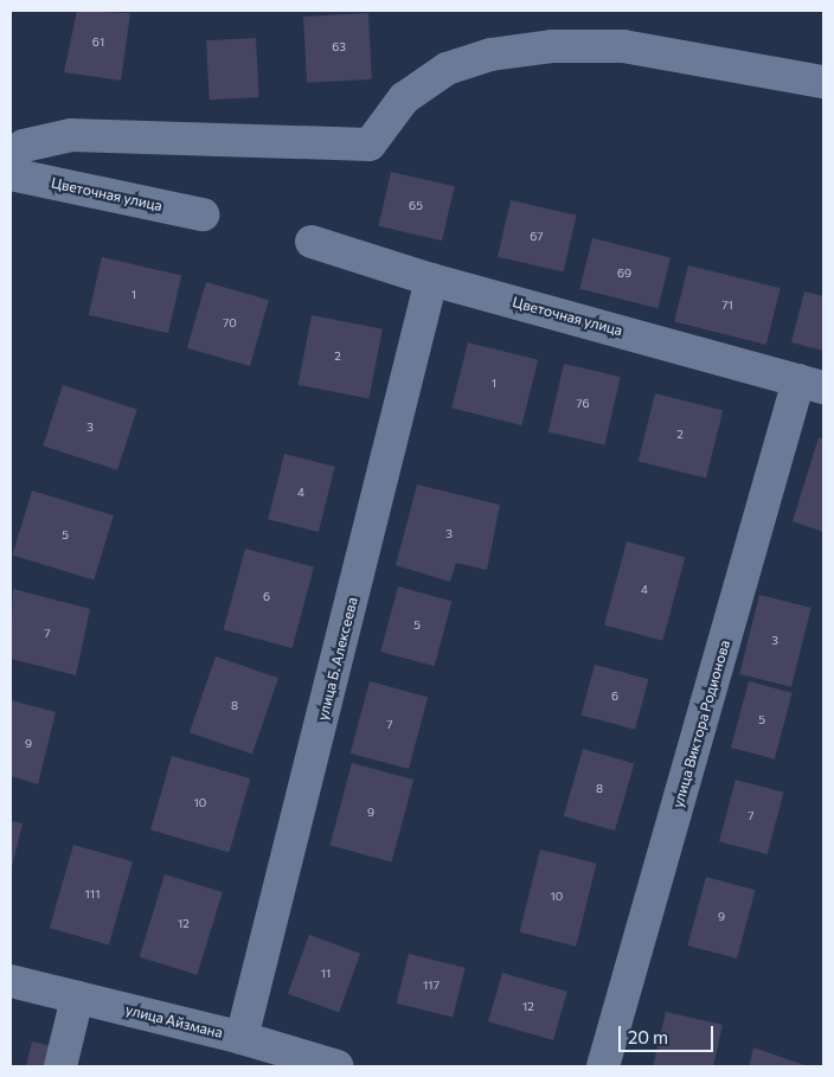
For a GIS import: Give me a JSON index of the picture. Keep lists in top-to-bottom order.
{
  "streets": {
    "street": [
      "Цветочная улица",
      "улица Б. Алексеева",
      "улица Виктора Родионова",
      "улица Айзмана"
    ]
  },
  "crossings": [
    ["Цветочная улица", "улица Б. Алексеева"],
    ["Цветочная улица", "улица Виктора Родионова"],
    ["улица Б. Алексеева", "улица Айзмана"]
  ],
  "house_numbers": [
    "61",
    "63",
    "65",
    "67",
    "69",
    "1",
    "71",
    "70",
    "2",
    "1",
    "76",
    "3",
    "2",
    "4",
    "3",
    "5",
    "4",
    "6",
    "5",
    "7",
    "3",
    "6",
    "8",
    "5",
    "7",
    "9",
    "8",
    "10",
    "9",
    "7",
    "111",
    "10",
    "9",
    "12",
    "11",
    "117",
    "12"
  ],
  "scale_bar": "20 m"
}
